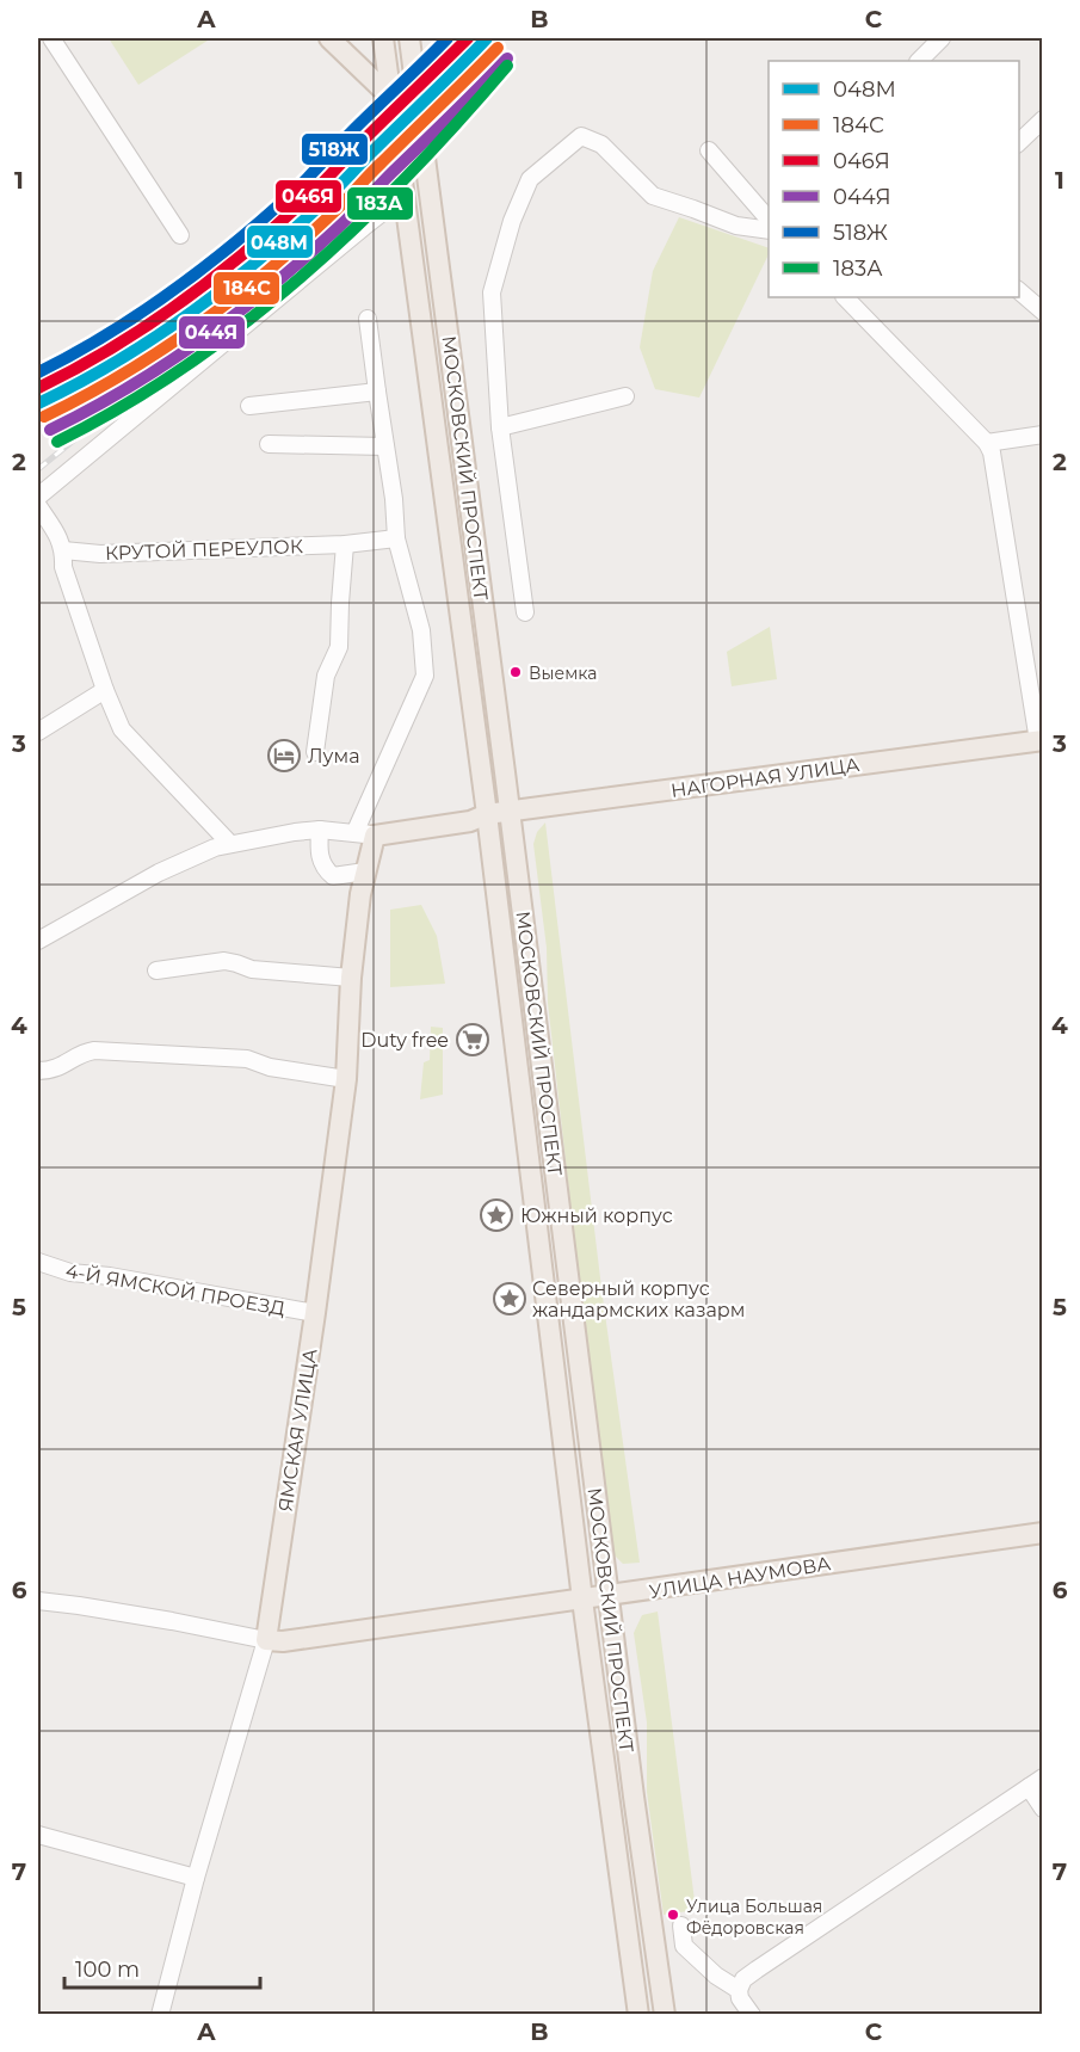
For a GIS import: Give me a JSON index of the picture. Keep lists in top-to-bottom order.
{
  "streets": {
    "main road": [
      "МОСКОВСКИЙ ПРОСПЕКТ",
      "НАГОРНАЯ УЛИЦА",
      "ЯМСКАЯ УЛИЦА",
      "УЛИЦА НАУМОВА"
    ],
    "street": ["КРУТОЙ ПЕРЕУЛОК", "4-Й ЯМСКОЙ ПРОЕЗД"]
  },
  "crossings": [
    ["МОСКОВСКИЙ ПРОСПЕКТ", "НАГОРНАЯ УЛИЦА"],
    ["МОСКОВСКИЙ ПРОСПЕКТ", "УЛИЦА НАУМОВА"],
    ["НАГОРНАЯ УЛИЦА", "ЯМСКАЯ УЛИЦА"],
    ["4-Й ЯМСКОЙ ПРОЕЗД", "ЯМСКАЯ УЛИЦА"],
    ["ЯМСКАЯ УЛИЦА", "УЛИЦА НАУМОВА"]
  ],
  "places": {
    "other": ["Выемка", "Улица Большая Фёдоровская"],
    "hotel": ["Лума"],
    "supermarket": ["Duty free"],
    "place": ["Южный корпус", "Северный корпус жандармских казарм"]
  },
  "lines": [
    "transit line 048М",
    "transit line 046Я",
    "transit line 518Ж",
    "transit line 184С",
    "transit line 044Я",
    "transit line 183А"
  ],
  "legend": [
    "048М",
    "184С",
    "046Я",
    "044Я",
    "518Ж",
    "183А"
  ],
  "scale_bar": "100 m",
  "grid": {
    "columns": ["A", "B", "C"],
    "rows": [
      "1",
      "2",
      "3",
      "4",
      "5",
      "6",
      "7"
    ]
  }
}
